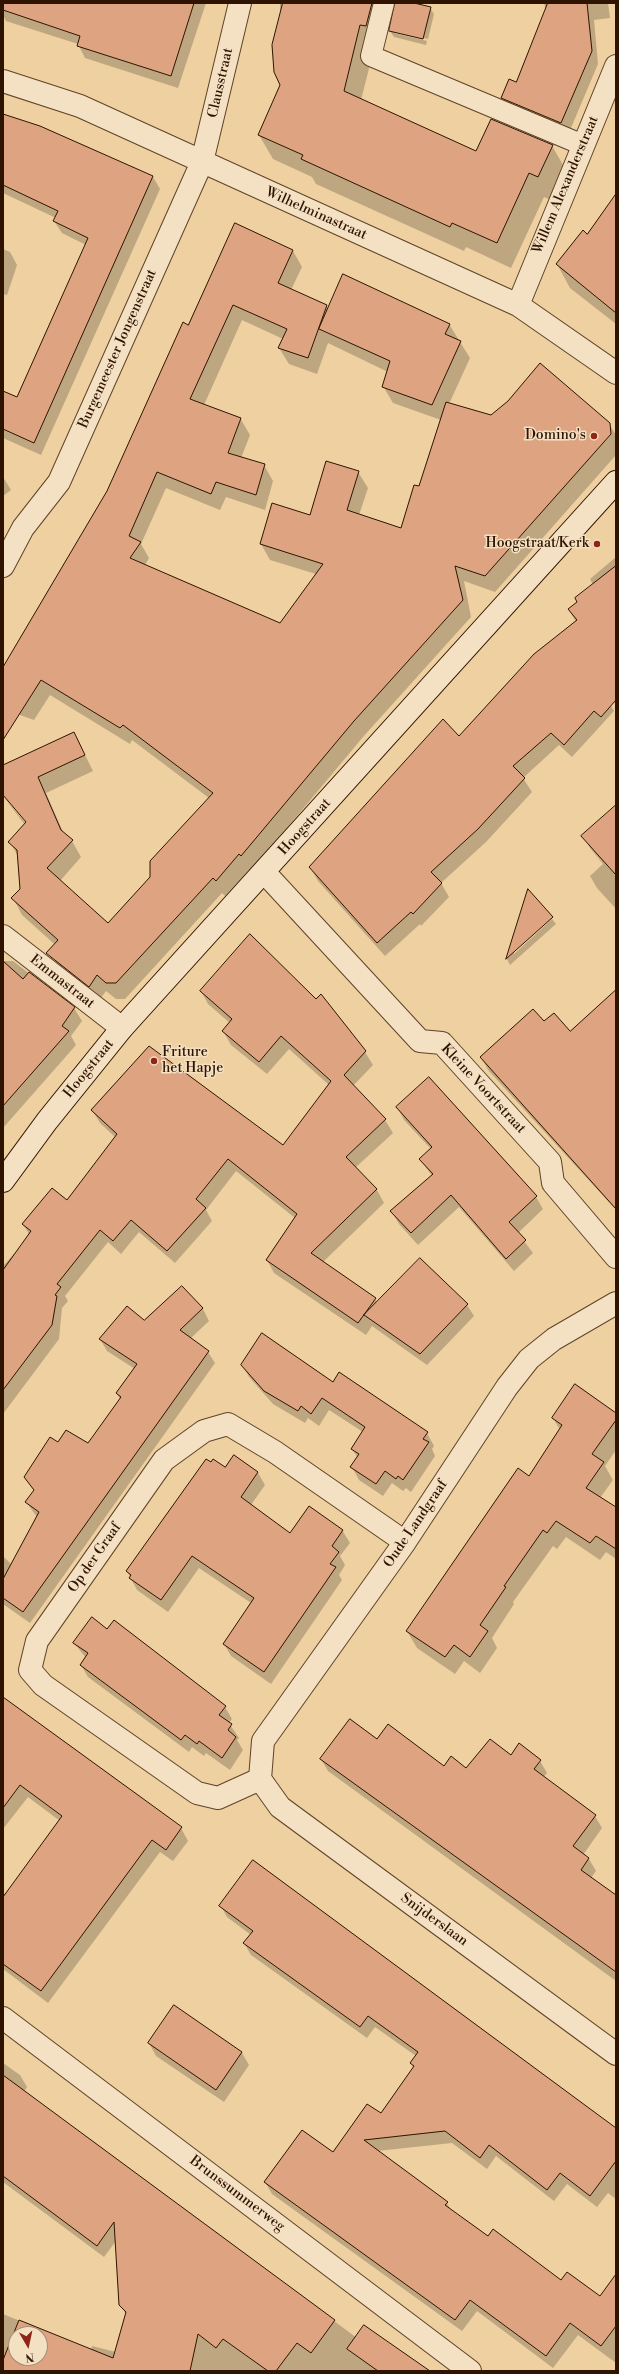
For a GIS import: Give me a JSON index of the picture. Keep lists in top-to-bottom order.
{
  "streets": {
    "street": [
      "Clausstraat",
      "Willem Alexanderstraat",
      "Wilhelminastraat",
      "Burgemeester Jongenstraat",
      "Hoogstraat",
      "Emmastraat",
      "Kleine Voortstraat",
      "Oude Landgraaf",
      "Op der Graaf",
      "Snijderslaan",
      "Brunssummerweg"
    ]
  },
  "crossings": [
    ["Clausstraat", "Wilhelminastraat"],
    ["Clausstraat", "Burgemeester Jongenstraat"],
    ["Willem Alexanderstraat", "Wilhelminastraat"],
    ["Wilhelminastraat", "Burgemeester Jongenstraat"],
    ["Hoogstraat", "Emmastraat"],
    ["Hoogstraat", "Kleine Voortstraat"],
    ["Oude Landgraaf", "Op der Graaf"],
    ["Oude Landgraaf", "Snijderslaan"],
    ["Op der Graaf", "Snijderslaan"]
  ],
  "places": ["Domino's", "Hoogstraat/Kerk", "Friture het Hapje"],
  "north": "bottom"
}
